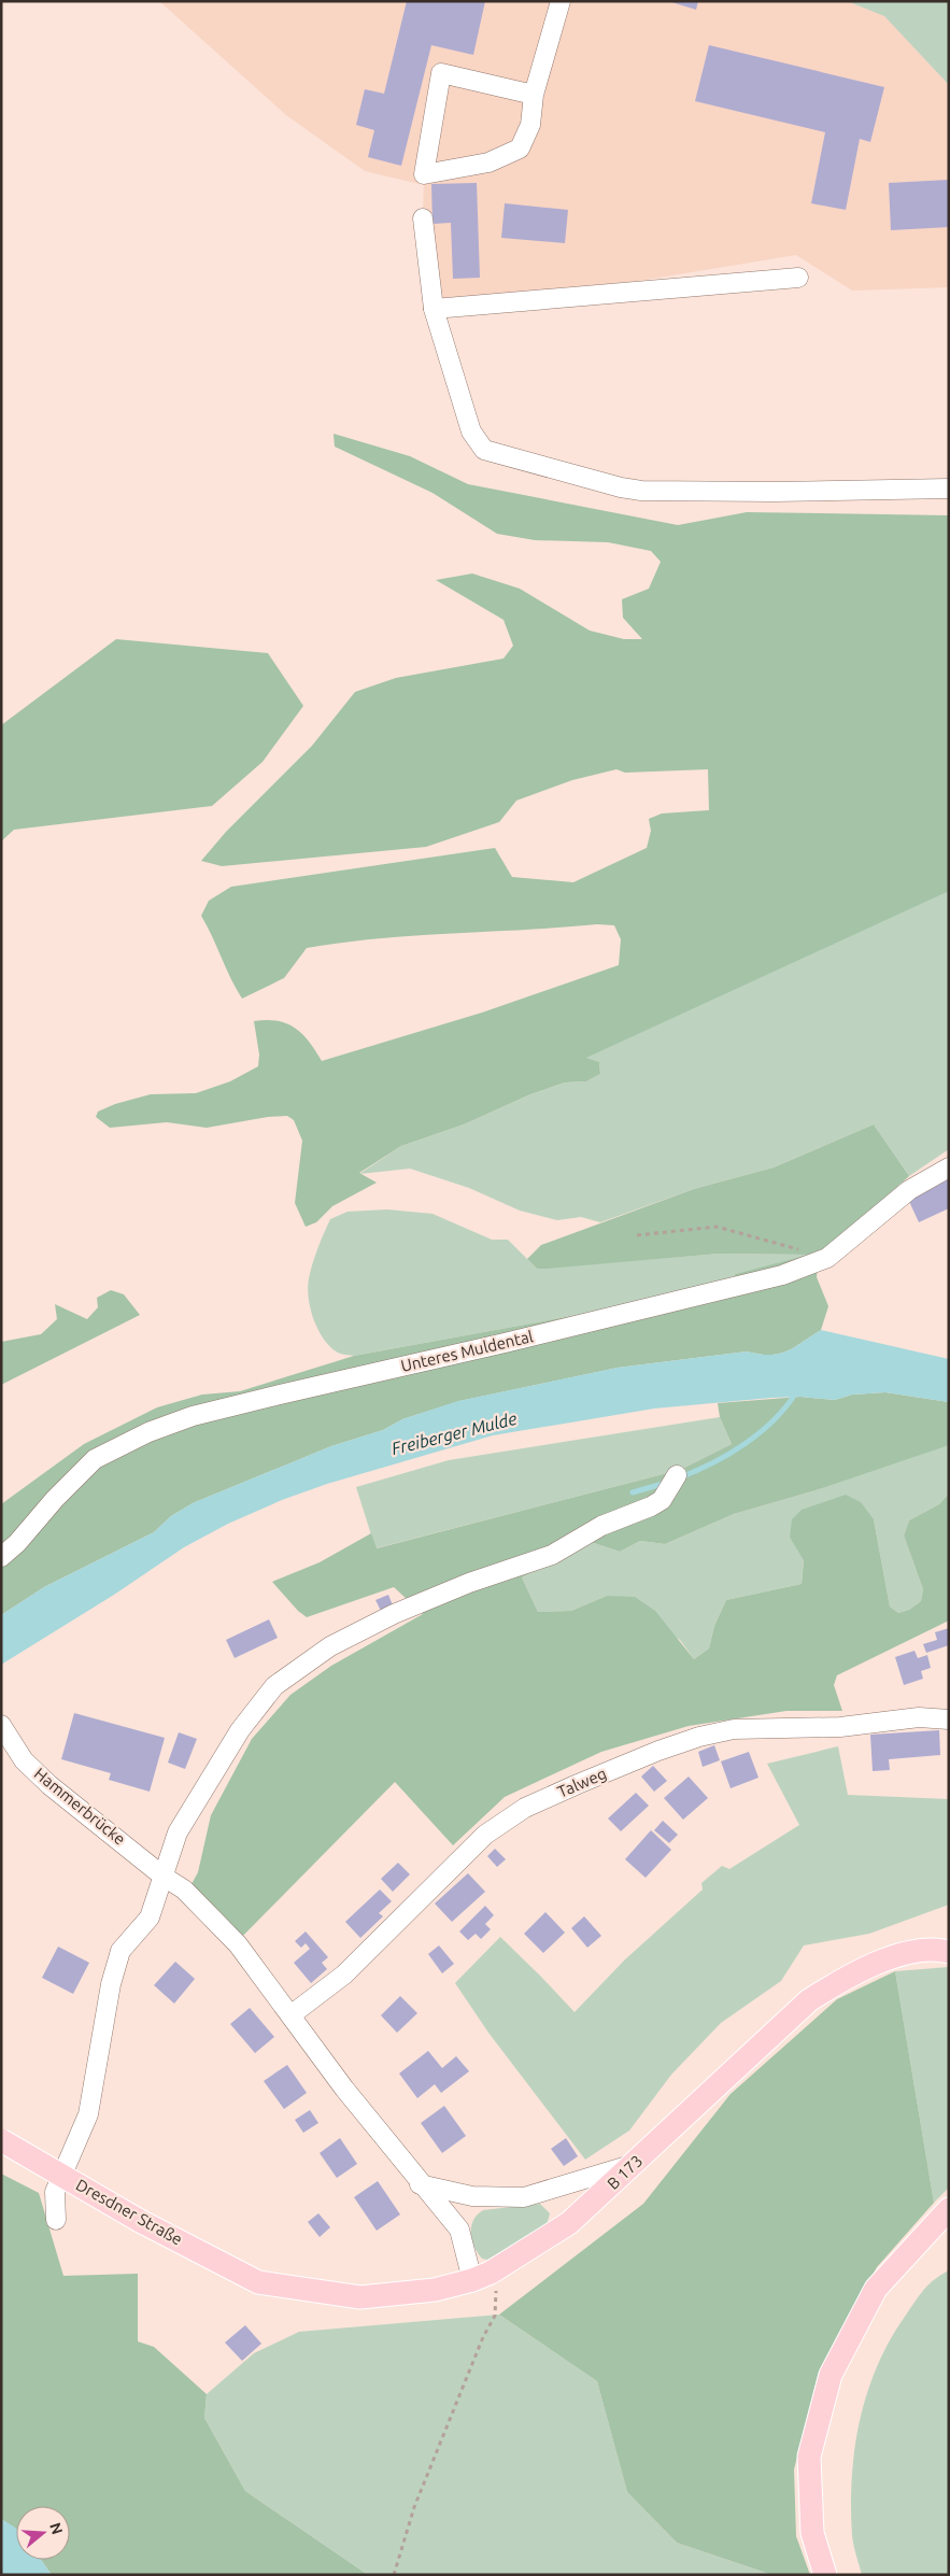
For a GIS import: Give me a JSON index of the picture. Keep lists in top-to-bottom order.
{
  "streets": {
    "main road": ["B 173", "Dresdner Straße"],
    "street": ["Unteres Muldental", "Talweg", "Hammerbrücke"]
  },
  "crossings": [
    ["B 173", "Dresdner Straße"]
  ],
  "water": ["Freiberger Mulde"],
  "north": "right"
}
